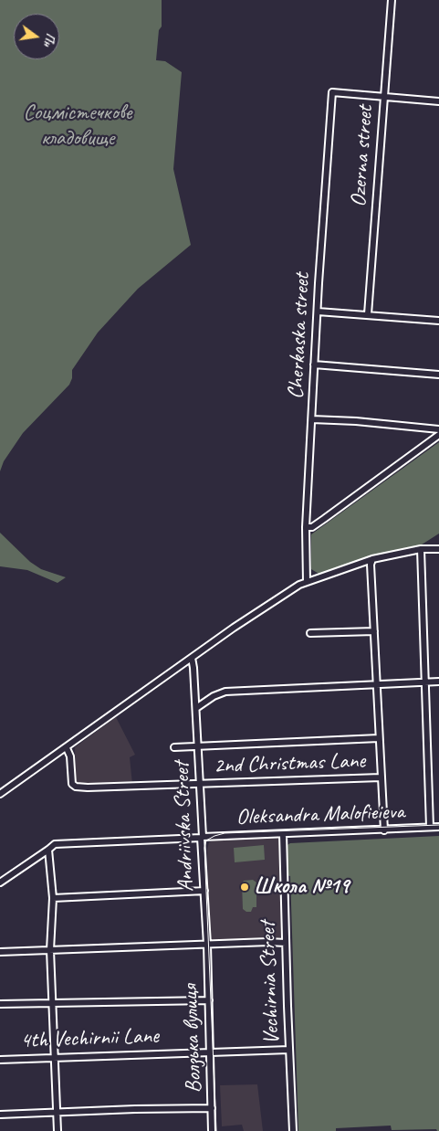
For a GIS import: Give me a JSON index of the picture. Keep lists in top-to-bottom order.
{
  "streets": {
    "street": [
      "Ozerna street",
      "Cherkaska street",
      "2nd Christmas Lane",
      "Oleksandra Malofieieva",
      "Andriivska Street",
      "Vechirnia Street",
      "4th Vechirnii Lane",
      "Волзька вулиця"
    ]
  },
  "crossings": [
    ["Ozerna street", "Cherkaska street"],
    ["2nd Christmas Lane", "Andriivska Street"],
    ["Oleksandra Malofieieva", "Andriivska Street"],
    ["Oleksandra Malofieieva", "Vechirnia Street"],
    ["Andriivska Street", "Волзька вулиця"],
    ["Vechirnia Street", "4th Vechirnii Lane"],
    ["4th Vechirnii Lane", "Волзька вулиця"]
  ],
  "parks": ["Соцмістечкове кладовище"],
  "places": ["Школа №19"],
  "north": "right"
}
